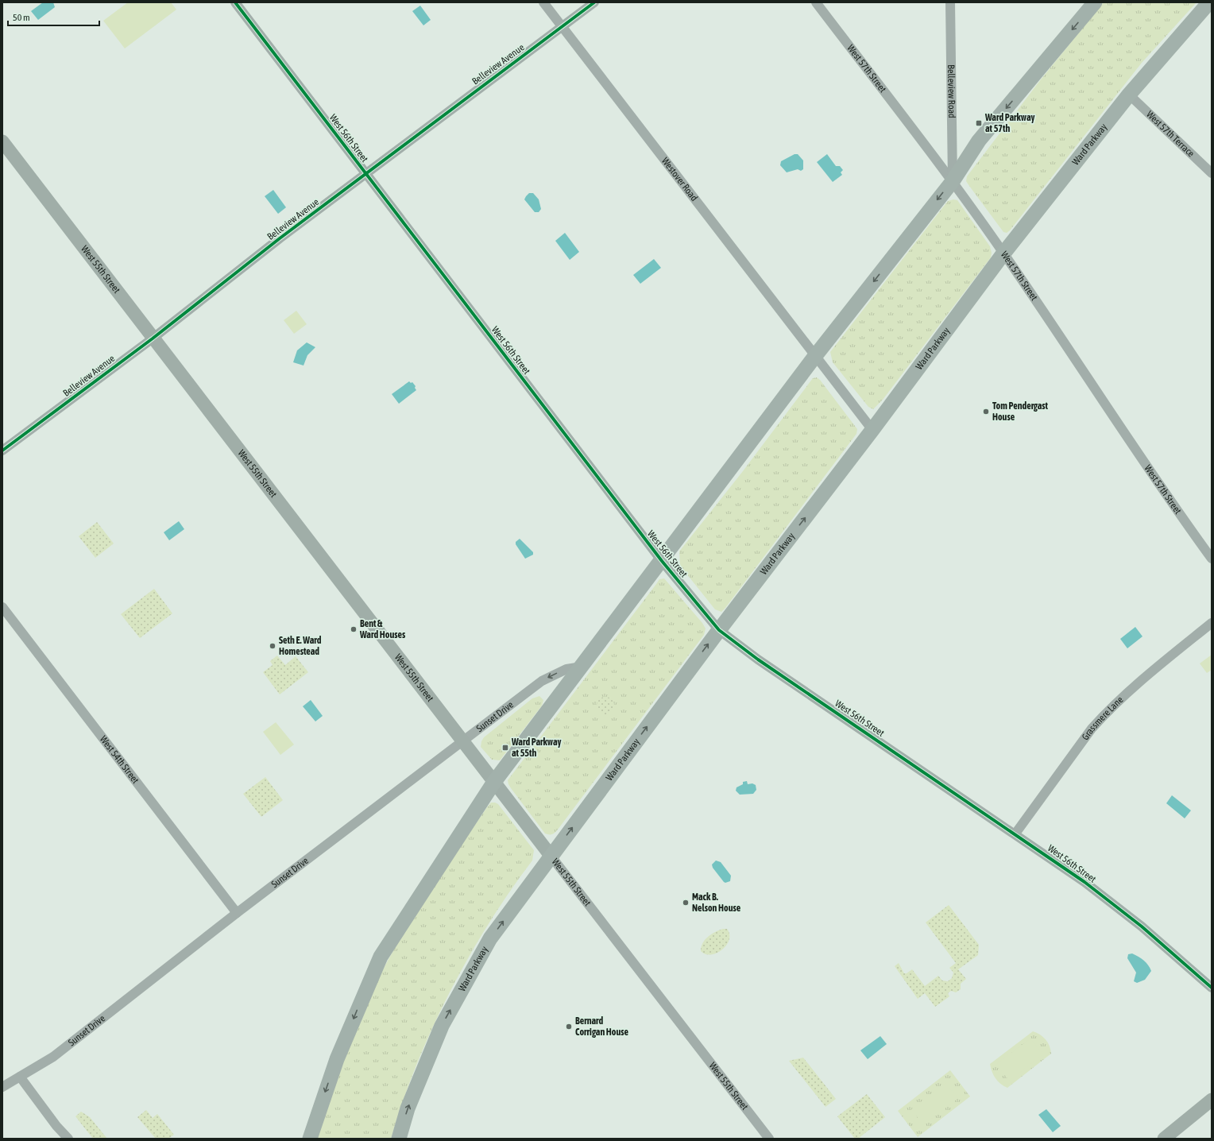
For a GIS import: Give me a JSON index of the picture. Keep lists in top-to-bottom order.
{
  "streets": {
    "main road": ["Ward Parkway", "West 55th Street"],
    "street": [
      "Belleview Avenue",
      "West 57th Street",
      "Belleview Road",
      "West 57th Terrace",
      "West 56th Street",
      "Westover Road",
      "Sunset Drive",
      "Grassmere Lane",
      "West 54th Street"
    ]
  },
  "crossings": [
    ["Belleview Avenue", "West 56th Street"],
    ["Belleview Avenue", "Westover Road"],
    ["Belleview Avenue", "West 55th Street"],
    ["West 57th Street", "Belleview Road"],
    ["West 57th Street", "Ward Parkway"],
    ["West 57th Terrace", "Ward Parkway"],
    ["West 56th Street", "Ward Parkway"],
    ["West 56th Street", "Grassmere Lane"],
    ["Ward Parkway", "Westover Road"],
    ["Ward Parkway", "West 55th Street"],
    ["West 55th Street", "Sunset Drive"],
    ["Sunset Drive", "West 54th Street"]
  ],
  "places": {
    "transit": ["Ward Parkway at 57th", "Ward Parkway at 55th"],
    "other": [
      "Tom Pendergast House",
      "Bent & Ward Houses",
      "Seth E. Ward Homestead",
      "Mack B. Nelson House",
      "Bernard Corrigan House"
    ]
  },
  "scale_bar": "50 m"
}
